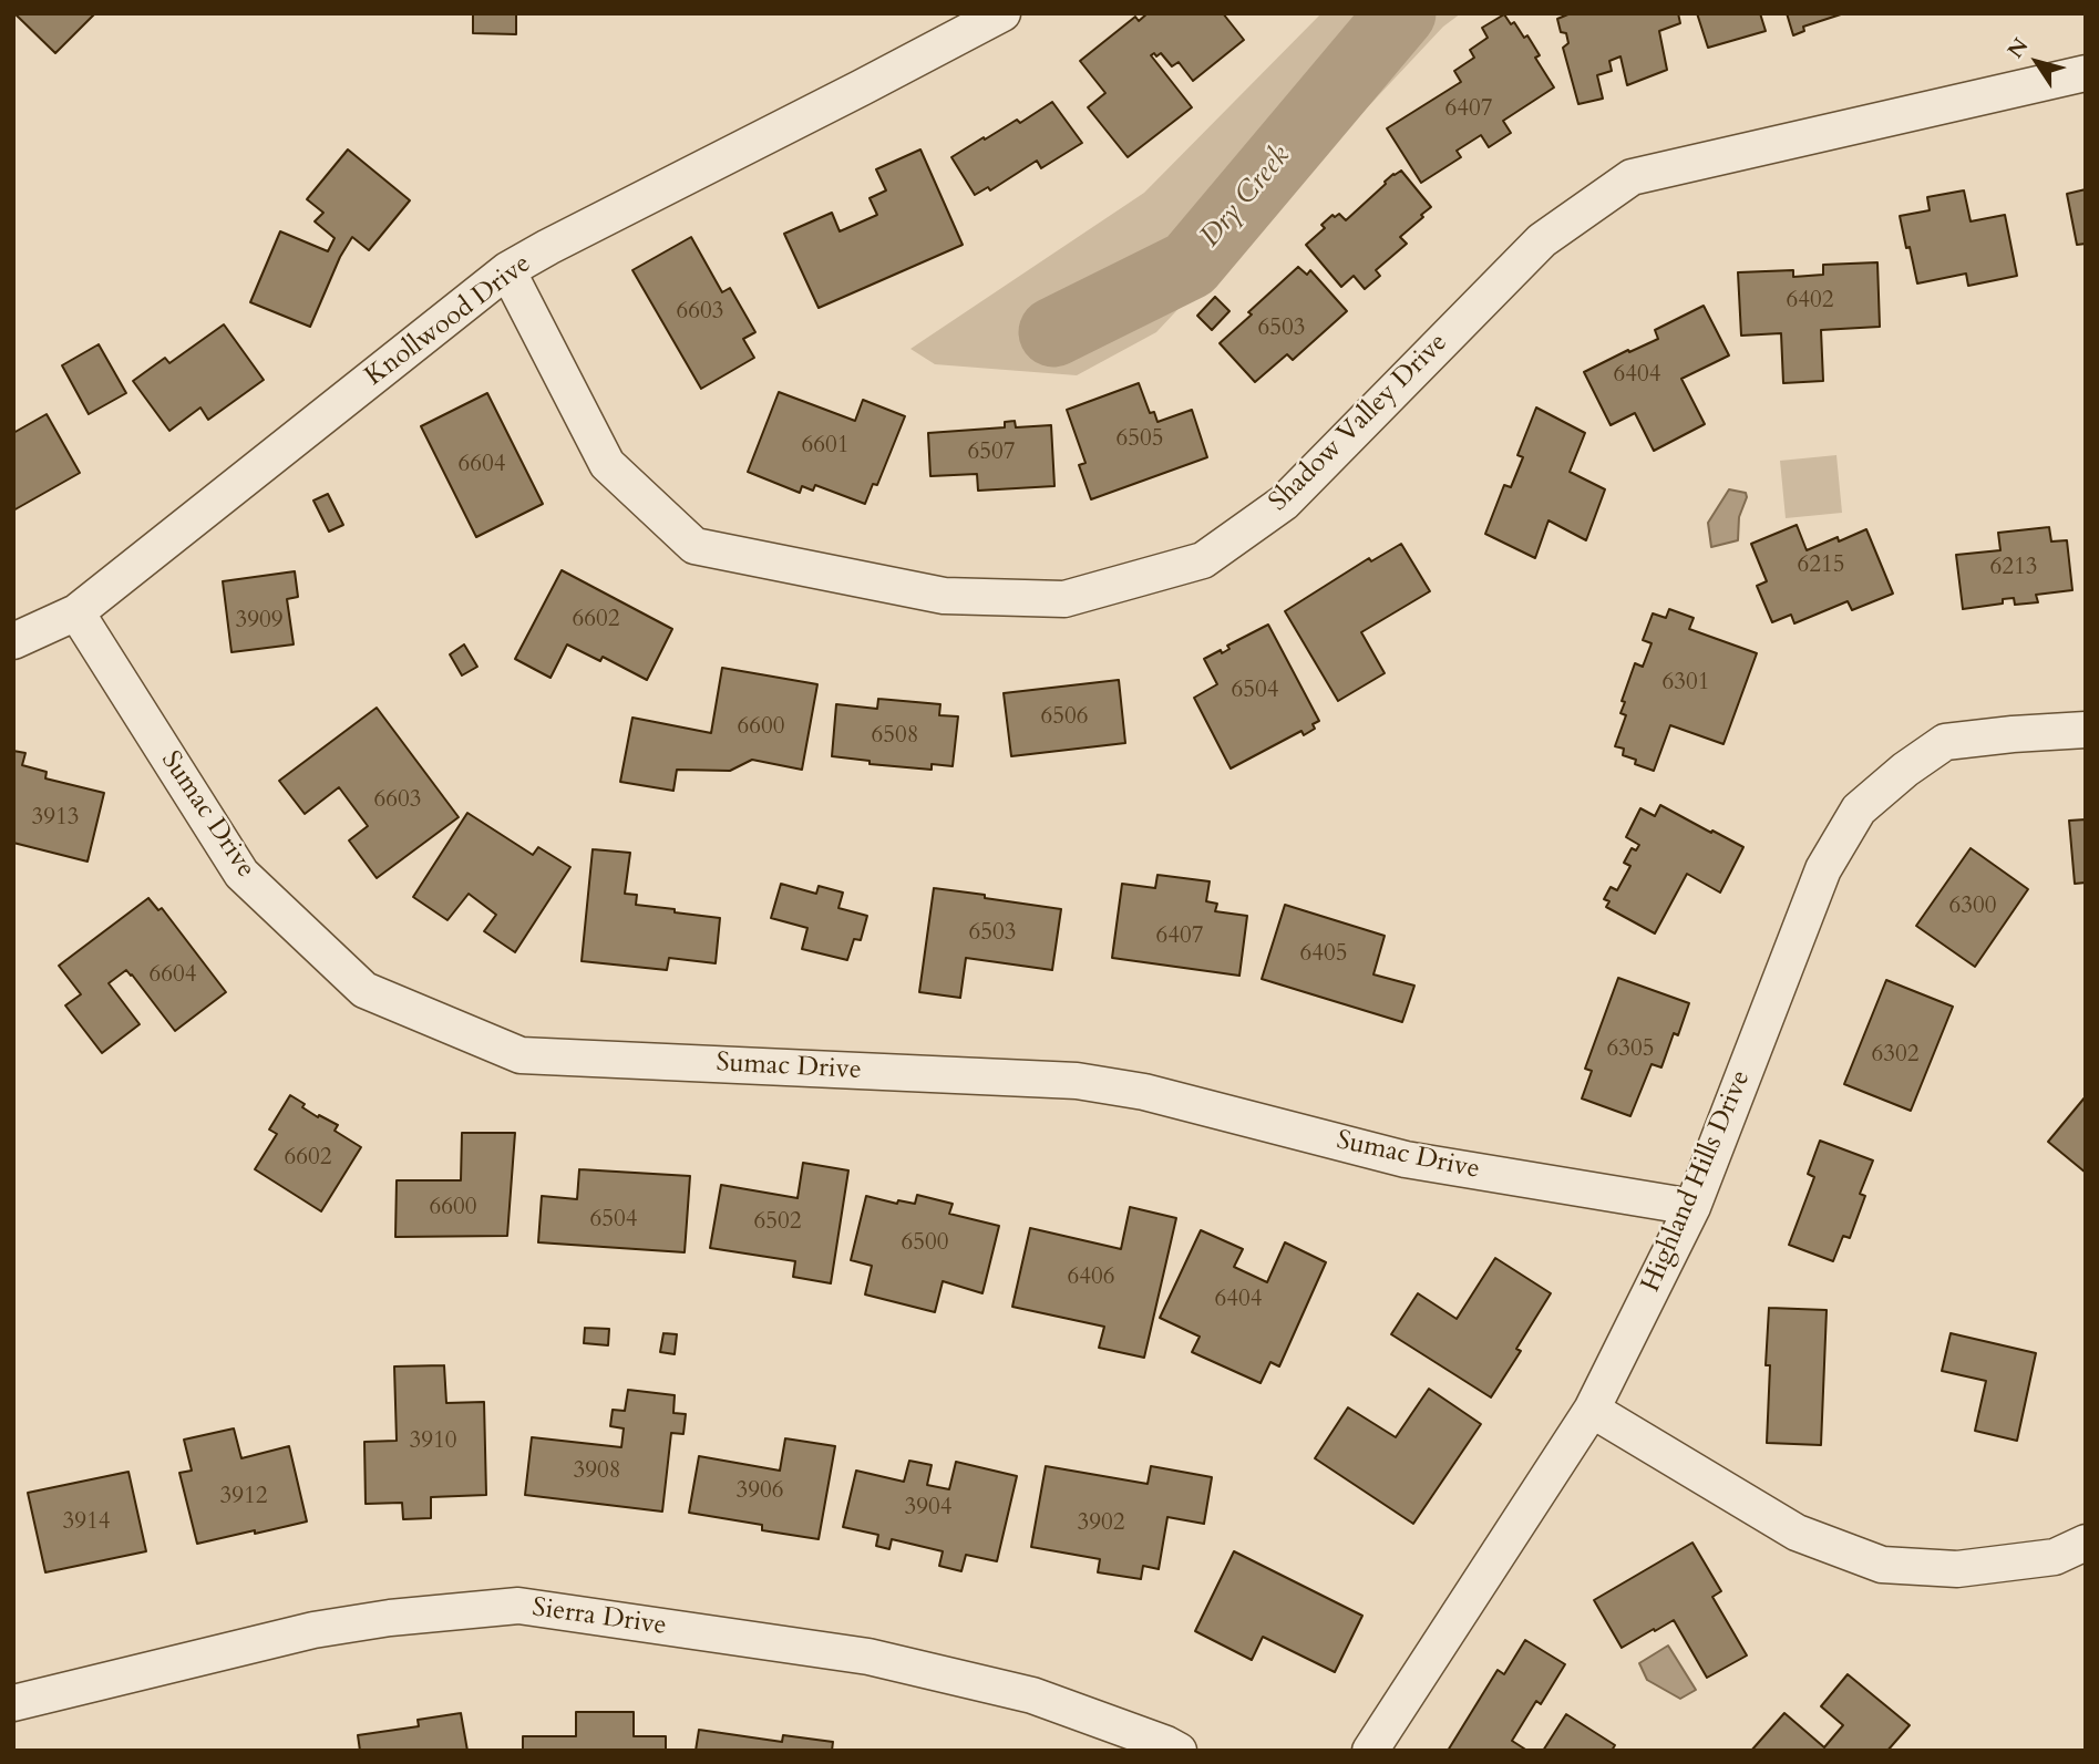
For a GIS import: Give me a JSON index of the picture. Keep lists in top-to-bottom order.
{
  "streets": {
    "street": [
      "Knollwood Drive",
      "Shadow Valley Drive",
      "Sumac Drive",
      "Highland Hills Drive",
      "Sierra Drive"
    ]
  },
  "crossings": [
    ["Knollwood Drive", "Shadow Valley Drive"],
    ["Knollwood Drive", "Sumac Drive"],
    ["Sumac Drive", "Highland Hills Drive"]
  ],
  "water": ["Dry Creek"],
  "house_numbers": [
    "6407",
    "6402",
    "6603",
    "6503",
    "6404",
    "6505",
    "6601",
    "6507",
    "6604",
    "6215",
    "6213",
    "6602",
    "3909",
    "6301",
    "6504",
    "6506",
    "6600",
    "6508",
    "6603",
    "3913",
    "6300",
    "6503",
    "6407",
    "6405",
    "6604",
    "6305",
    "6302",
    "6602",
    "6600",
    "6504",
    "6502",
    "6500",
    "6406",
    "6404",
    "3910",
    "3908",
    "3906",
    "3912",
    "3904",
    "3914",
    "3902"
  ],
  "north": "top left"
}
